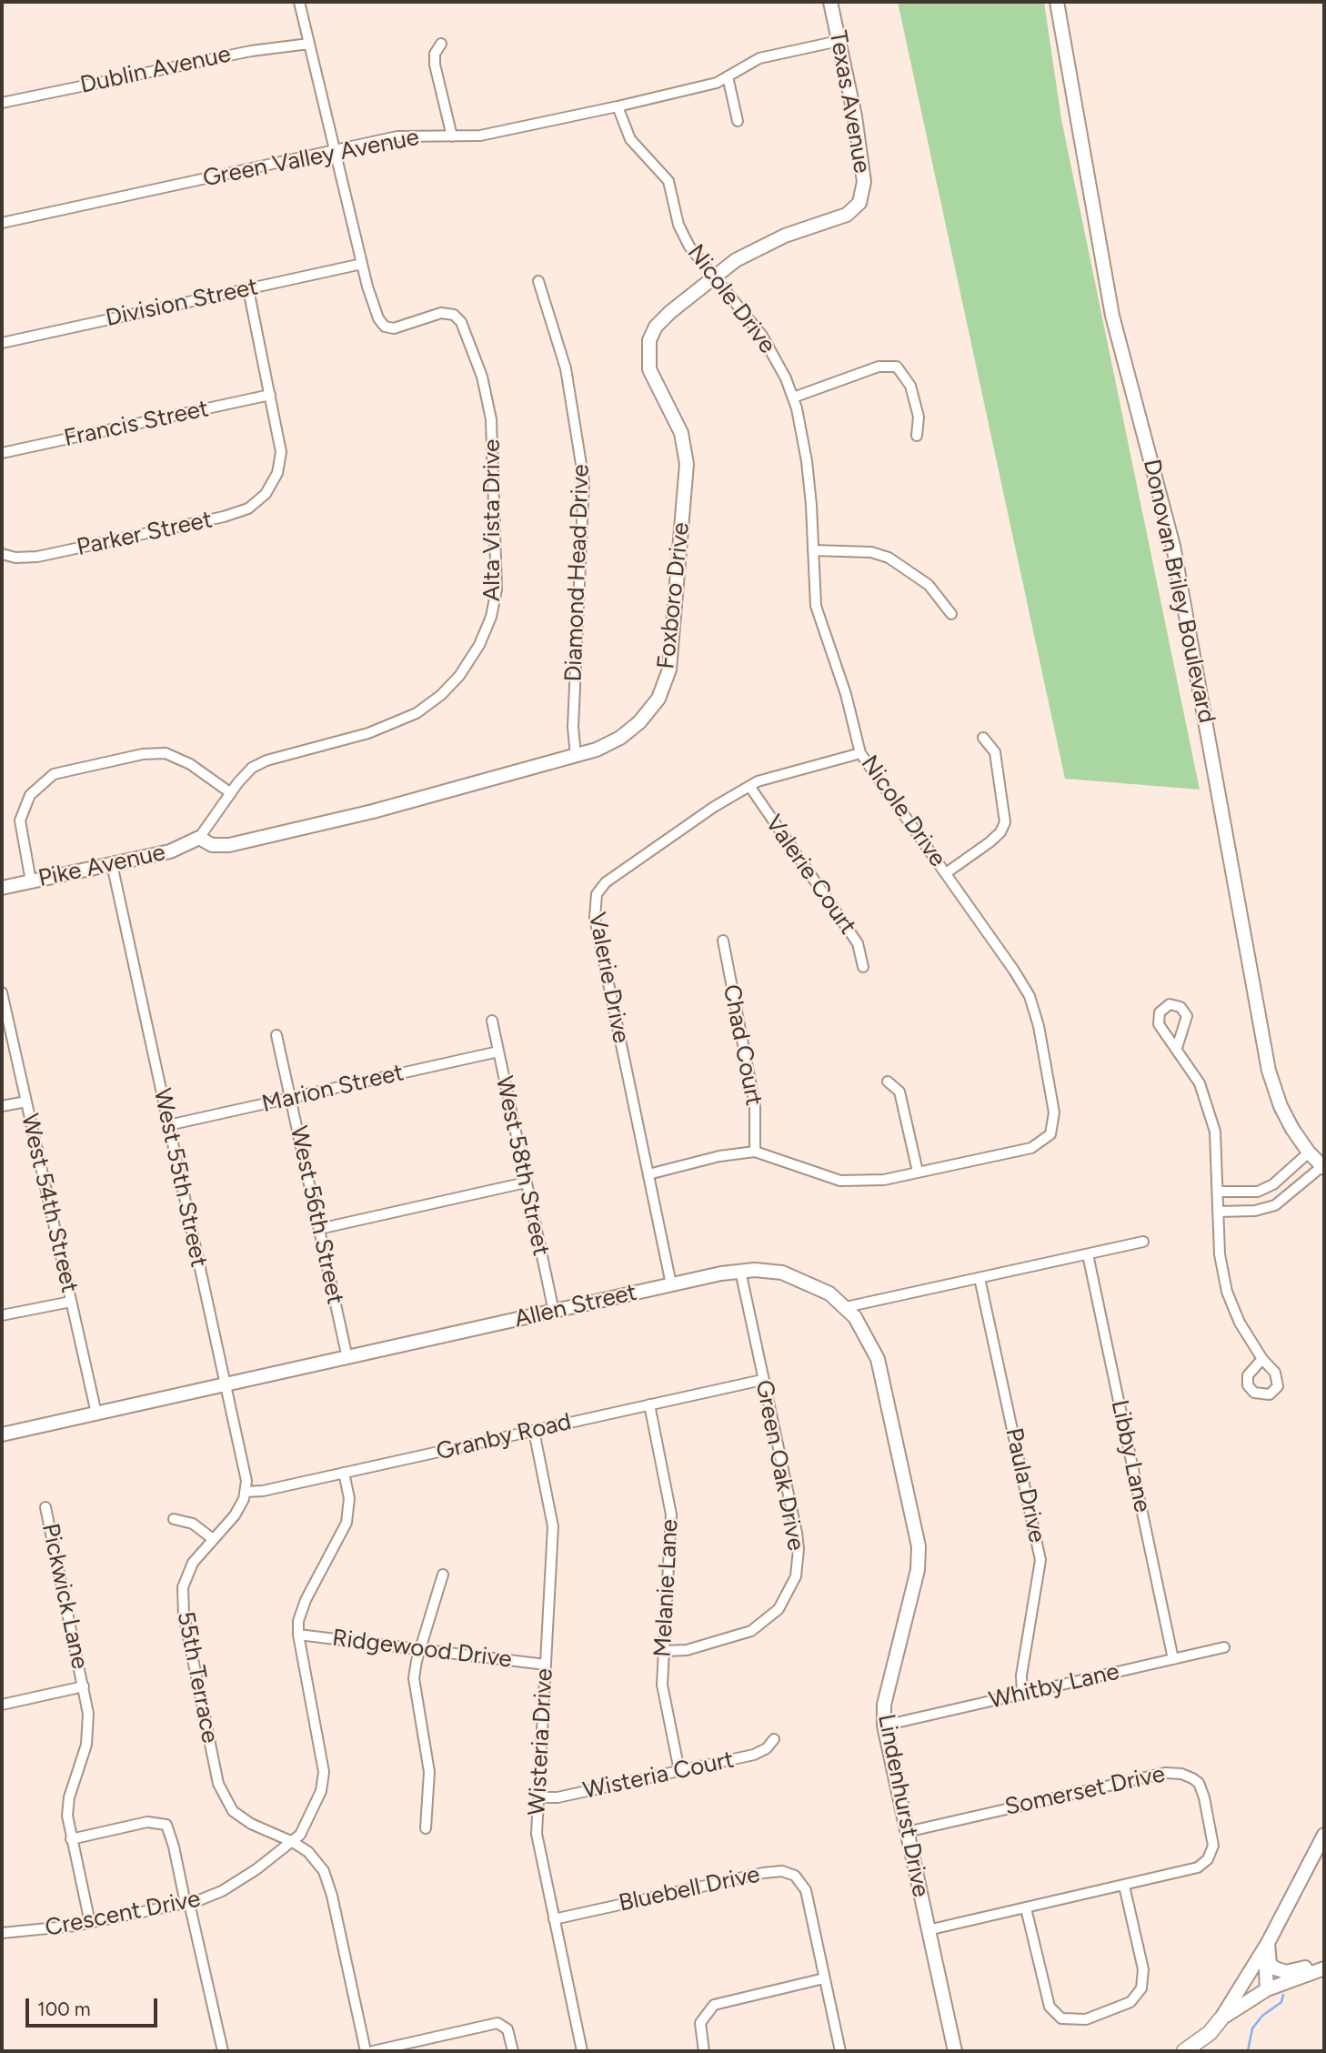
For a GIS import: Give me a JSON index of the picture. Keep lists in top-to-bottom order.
{
  "streets": {
    "street": [
      "Dublin Avenue",
      "Texas Avenue",
      "Green Valley Avenue",
      "Nicole Drive",
      "Division Street",
      "Francis Street",
      "Alta Vista Drive",
      "Parker Street",
      "Diamond Head Drive",
      "Donovan Briley Boulevard",
      "Foxboro Drive",
      "Pike Avenue",
      "Valerie Court",
      "Valerie Drive",
      "Chad Court",
      "Marion Street",
      "West 58th Street",
      "West 55th Street",
      "West 54th Street",
      "West 56th Street",
      "Allen Street",
      "Granby Road",
      "Libby Lane",
      "Green Oak Drive",
      "Paula Drive",
      "Melanie Lane",
      "Pickwick Lane",
      "Ridgewood Drive",
      "55th Terrace",
      "Whitby Lane",
      "Wisteria Drive",
      "Wisteria Court",
      "Somerset Drive",
      "Lindenhurst Drive",
      "Bluebell Drive",
      "Crescent Drive"
    ]
  },
  "crossings": [
    ["Texas Avenue", "Green Valley Avenue"],
    ["Texas Avenue", "Foxboro Drive"],
    ["Green Valley Avenue", "Nicole Drive"],
    ["Nicole Drive", "Foxboro Drive"],
    ["Nicole Drive", "Valerie Drive"],
    ["Nicole Drive", "Chad Court"],
    ["Division Street", "Alta Vista Drive"],
    ["Francis Street", "Parker Street"],
    ["Alta Vista Drive", "Foxboro Drive"],
    ["Alta Vista Drive", "Pike Avenue"],
    ["Diamond Head Drive", "Foxboro Drive"],
    ["Foxboro Drive", "Pike Avenue"],
    ["Pike Avenue", "West 55th Street"],
    ["Valerie Court", "Valerie Drive"],
    ["Valerie Drive", "Allen Street"],
    ["Marion Street", "West 58th Street"],
    ["Marion Street", "West 55th Street"],
    ["Marion Street", "West 56th Street"],
    ["West 58th Street", "Allen Street"],
    ["West 55th Street", "Allen Street"],
    ["West 55th Street", "Granby Road"],
    ["West 55th Street", "55th Terrace"],
    ["West 54th Street", "Allen Street"],
    ["West 56th Street", "Allen Street"],
    ["Allen Street", "Green Oak Drive"],
    ["Allen Street", "Lindenhurst Drive"],
    ["Granby Road", "Green Oak Drive"],
    ["Granby Road", "Melanie Lane"],
    ["Granby Road", "55th Terrace"],
    ["Granby Road", "Wisteria Drive"],
    ["Granby Road", "Crescent Drive"],
    ["Libby Lane", "Whitby Lane"],
    ["Green Oak Drive", "Melanie Lane"],
    ["Paula Drive", "Whitby Lane"],
    ["Melanie Lane", "Wisteria Court"],
    ["Pickwick Lane", "Crescent Drive"],
    ["Ridgewood Drive", "Wisteria Drive"],
    ["Ridgewood Drive", "Crescent Drive"],
    ["55th Terrace", "Crescent Drive"],
    ["Whitby Lane", "Lindenhurst Drive"],
    ["Wisteria Drive", "Wisteria Court"],
    ["Wisteria Drive", "Bluebell Drive"],
    ["Somerset Drive", "Lindenhurst Drive"]
  ],
  "scale_bar": "100 m"
}
